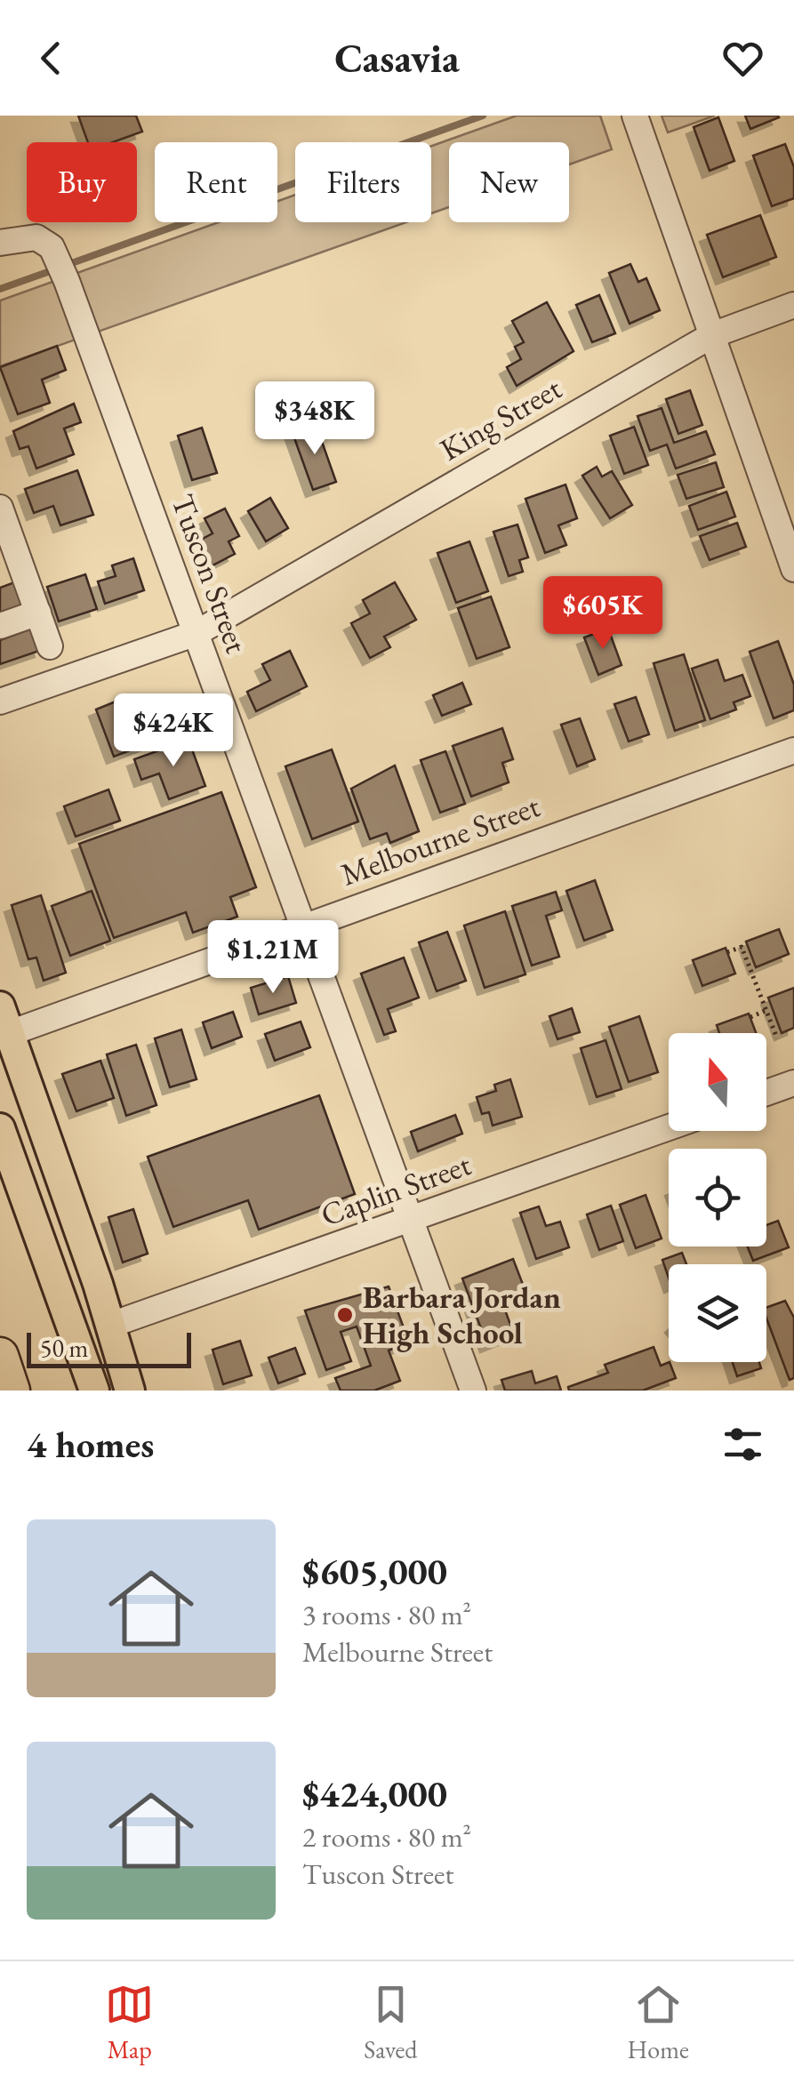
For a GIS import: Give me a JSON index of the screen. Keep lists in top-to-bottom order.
{
  "streets": {
    "street": [
      "King Street",
      "Tuscon Street",
      "Melbourne Street",
      "Caplin Street"
    ]
  },
  "crossings": [
    ["King Street", "Tuscon Street"],
    ["Tuscon Street", "Melbourne Street"],
    ["Tuscon Street", "Caplin Street"]
  ],
  "places": ["Barbara Jordan High School"],
  "scale_bar": "50 m",
  "north": "top",
  "page": {
    "header": "Casavia",
    "chip": [
      "Buy",
      "Rent",
      "Filters",
      "New"
    ],
    "price": [
      "$348K",
      "$605K",
      "$424K",
      "$1.21M"
    ],
    "scale": "50 m",
    "heading": "4 homes",
    "list": [
      {
        "name": "$605,000",
        "note": "3 rooms · 80 m² · Melbourne Street"
      },
      {
        "name": "$424,000",
        "note": "2 rooms · 80 m² · Tuscon Street"
      }
    ],
    "tabs": ["Map", "Saved", "Home"]
  }
}
